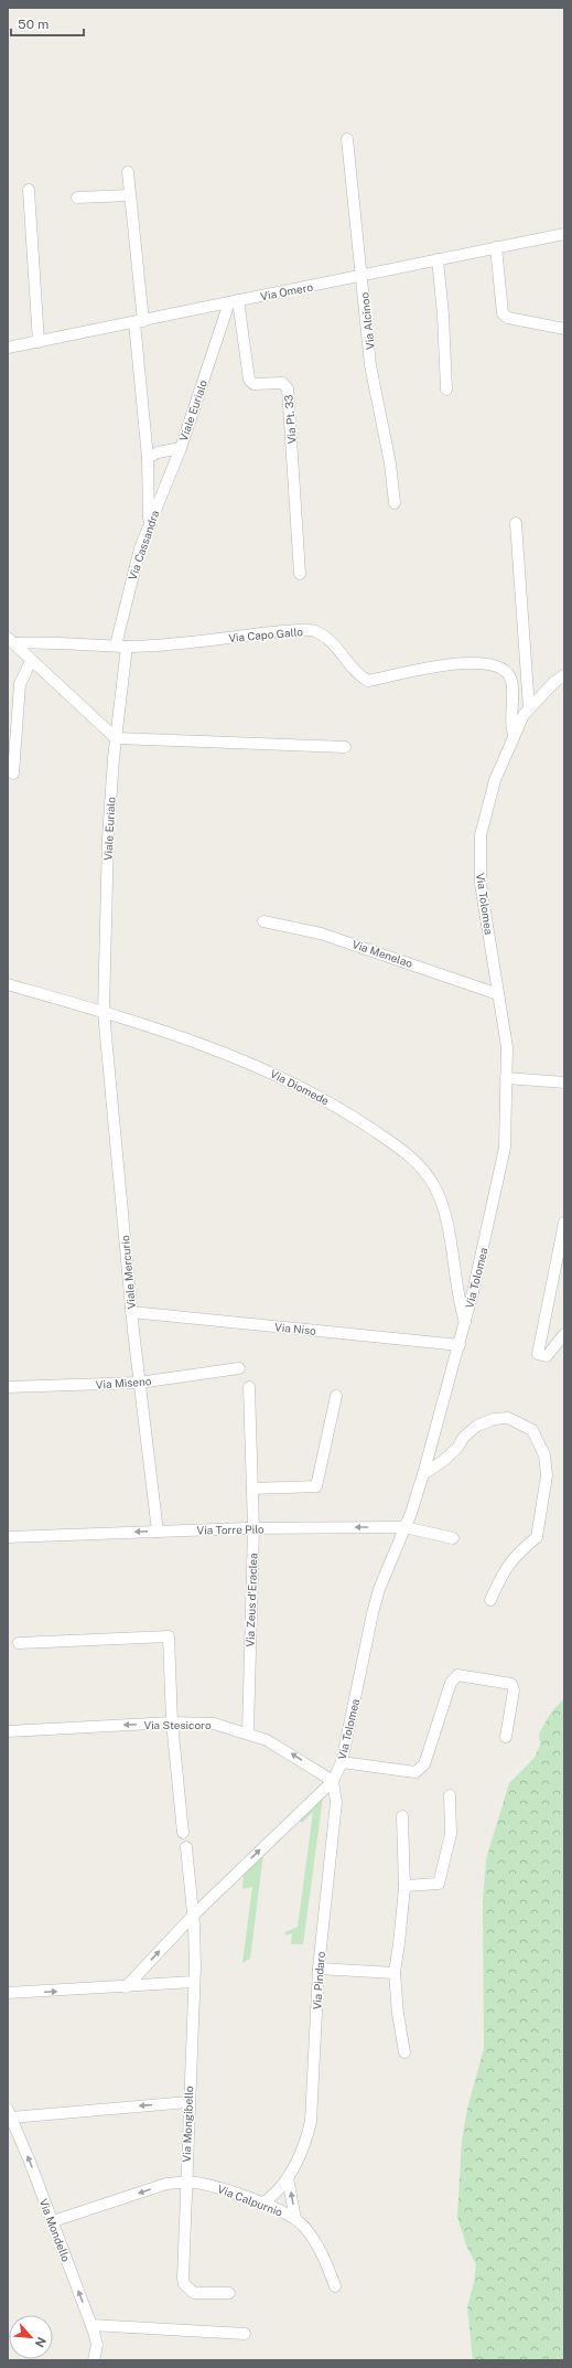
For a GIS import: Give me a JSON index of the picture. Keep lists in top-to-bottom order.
{
  "streets": {
    "street": [
      "Via Omero",
      "Via Alcinoo",
      "Viale Eurialo",
      "Via Pt. 33",
      "Via Cassandra",
      "Via Capo Gallo",
      "Via Tolomea",
      "Via Menelao",
      "Via Diomede",
      "Viale Mercurio",
      "Via Niso",
      "Via Miseno",
      "Via Torre Pilo",
      "Via Zeus d'Eraclea",
      "Via Stesicoro",
      "Via Pindaro",
      "Via Mongibello",
      "Via Calpurnio",
      "Via Mondello"
    ]
  },
  "crossings": [
    ["Via Omero", "Via Alcinoo"],
    ["Via Omero", "Viale Eurialo"],
    ["Via Omero", "Via Pt. 33"],
    ["Viale Eurialo", "Via Pt. 33"],
    ["Viale Eurialo", "Via Cassandra"],
    ["Viale Eurialo", "Via Capo Gallo"],
    ["Viale Eurialo", "Via Diomede"],
    ["Viale Eurialo", "Viale Mercurio"],
    ["Via Cassandra", "Via Capo Gallo"],
    ["Via Capo Gallo", "Via Tolomea"],
    ["Via Tolomea", "Via Menelao"],
    ["Via Tolomea", "Via Diomede"],
    ["Via Tolomea", "Via Niso"],
    ["Via Tolomea", "Via Torre Pilo"],
    ["Via Tolomea", "Via Stesicoro"],
    ["Via Tolomea", "Via Pindaro"],
    ["Via Tolomea", "Via Mongibello"],
    ["Via Diomede", "Viale Mercurio"],
    ["Viale Mercurio", "Via Niso"],
    ["Viale Mercurio", "Via Miseno"],
    ["Viale Mercurio", "Via Torre Pilo"],
    ["Via Torre Pilo", "Via Zeus d'Eraclea"],
    ["Via Zeus d'Eraclea", "Via Stesicoro"],
    ["Via Stesicoro", "Via Pindaro"],
    ["Via Pindaro", "Via Calpurnio"],
    ["Via Mongibello", "Via Calpurnio"],
    ["Via Calpurnio", "Via Mondello"]
  ],
  "one_way": ["Via Torre Pilo", "Via Stesicoro", "Via Mondello"],
  "scale_bar": "50 m",
  "north": "bottom right"
}
